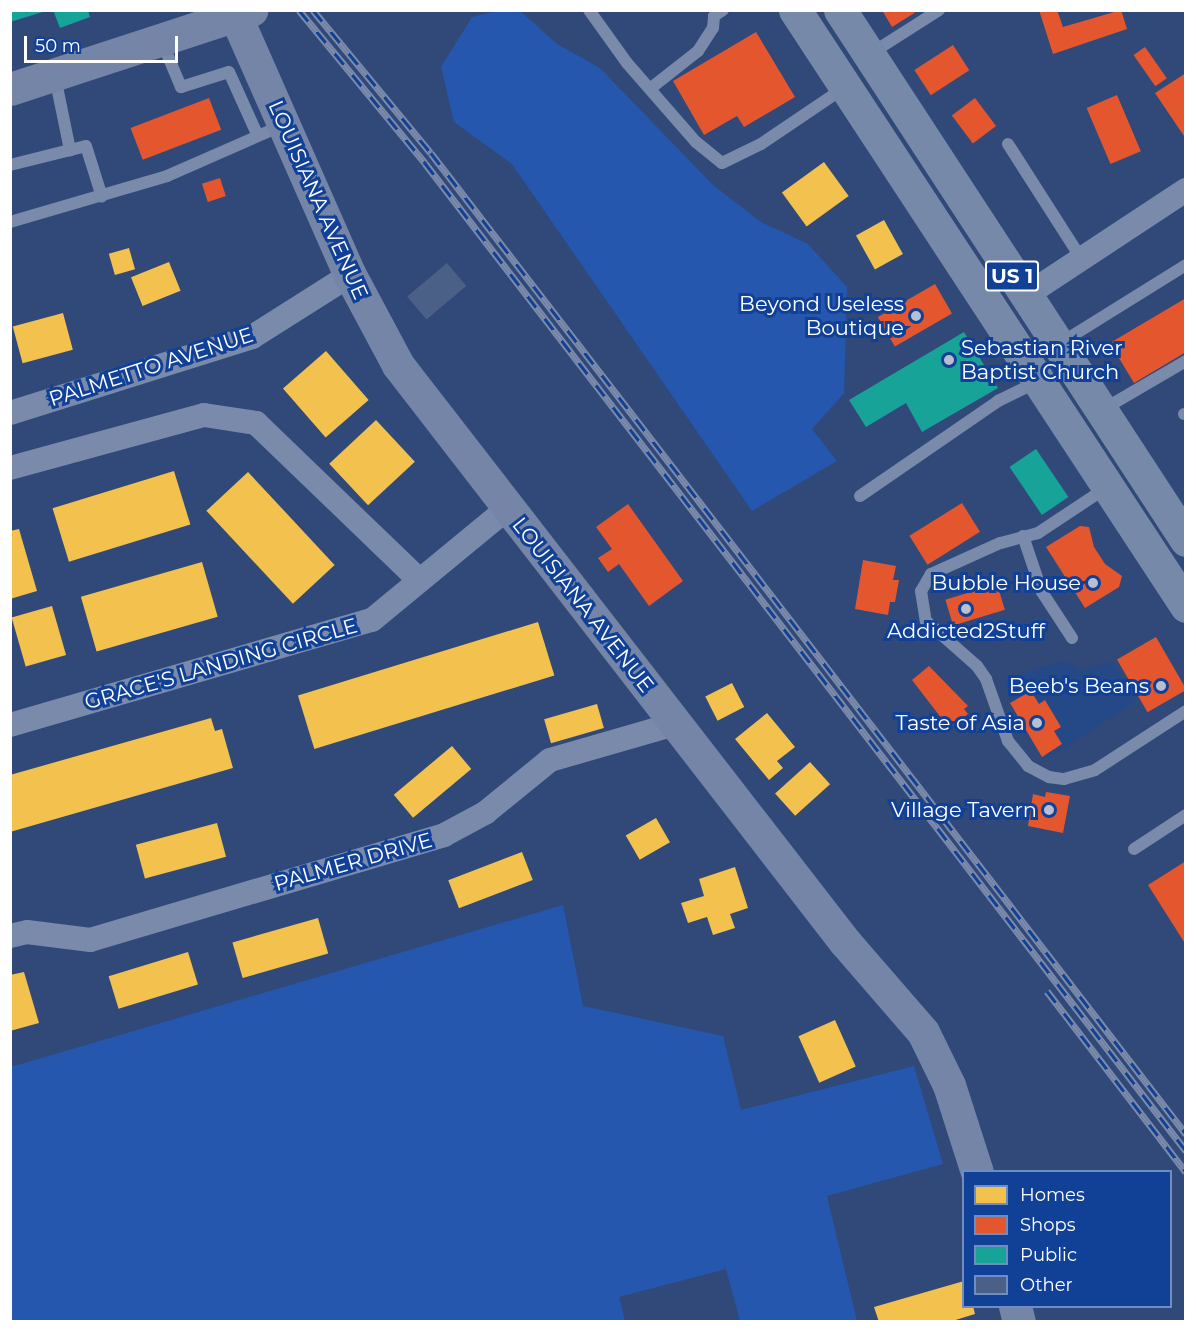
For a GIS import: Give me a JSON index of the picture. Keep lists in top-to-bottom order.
{
  "streets": {
    "main road": ["US 1"],
    "street": [
      "LOUISIANA AVENUE",
      "PALMETTO AVENUE",
      "GRACE'S LANDING CIRCLE",
      "PALMER DRIVE"
    ]
  },
  "crossings": [
    ["LOUISIANA AVENUE", "PALMETTO AVENUE"],
    ["LOUISIANA AVENUE", "GRACE'S LANDING CIRCLE"],
    ["LOUISIANA AVENUE", "PALMER DRIVE"]
  ],
  "places": [
    "Beyond Useless Boutique",
    "Sebastian River Baptist Church",
    "Bubble House",
    "Addicted2Stuff",
    "Beeb's Beans",
    "Taste of Asia",
    "Village Tavern"
  ],
  "legend": [
    "Homes",
    "Shops",
    "Public",
    "Other"
  ],
  "scale_bar": "50 m"
}
